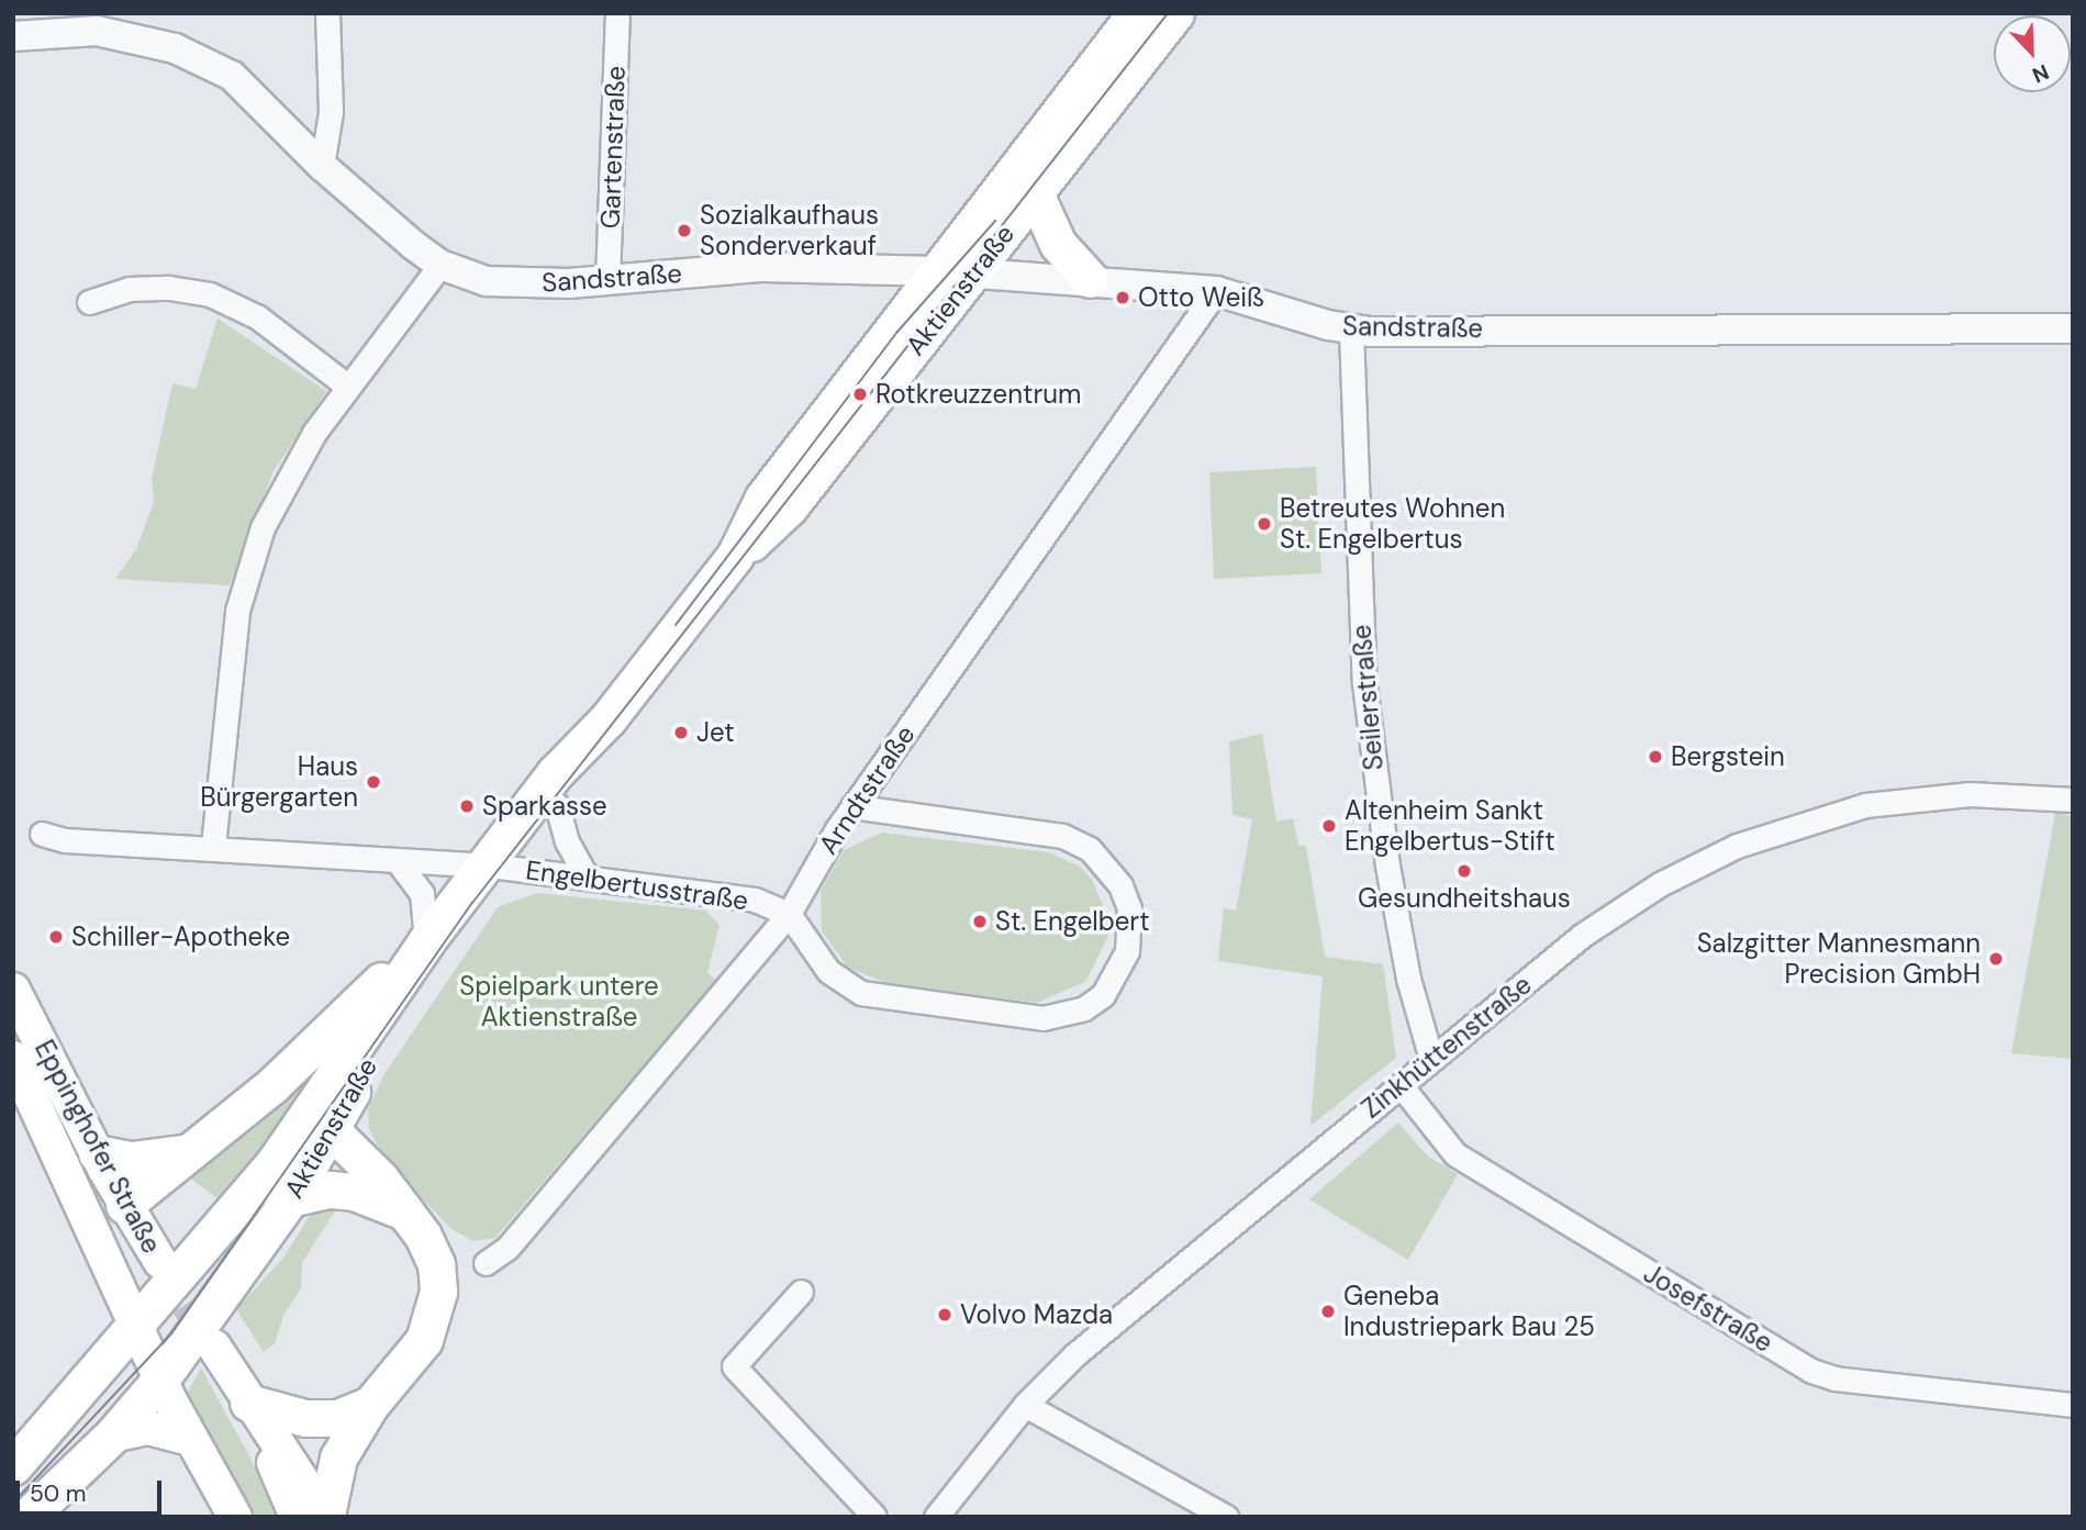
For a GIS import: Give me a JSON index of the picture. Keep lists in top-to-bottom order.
{
  "streets": {
    "main road": ["Aktienstraße", "Eppinghofer Straße"],
    "street": [
      "Gartenstraße",
      "Sandstraße",
      "Seilerstraße",
      "Arndtstraße",
      "Engelbertusstraße",
      "Zinkhüttenstraße",
      "Josefstraße"
    ]
  },
  "crossings": [
    ["Gartenstraße", "Sandstraße"],
    ["Sandstraße", "Aktienstraße"],
    ["Sandstraße", "Seilerstraße"],
    ["Sandstraße", "Arndtstraße"],
    ["Aktienstraße", "Engelbertusstraße"],
    ["Seilerstraße", "Zinkhüttenstraße"],
    ["Arndtstraße", "Engelbertusstraße"],
    ["Zinkhüttenstraße", "Josefstraße"]
  ],
  "parks": ["Spielpark untere Aktienstraße"],
  "places": [
    "Sozialkaufhaus Sonderverkauf",
    "Otto Weiß",
    "Rotkreuzzentrum",
    "Betreutes Wohnen St. Engelbertus",
    "Jet",
    "Bergstein",
    "Haus Bürgergarten",
    "Sparkasse",
    "Altenheim Sankt Engelbertus-Stift",
    "Gesundheitshaus",
    "St. Engelbert",
    "Schiller-Apotheke",
    "Salzgitter Mannesmann Precision GmbH",
    "Geneba Industriepark Bau 25",
    "Volvo Mazda"
  ],
  "scale_bar": "50 m",
  "north": "bottom right"
}
